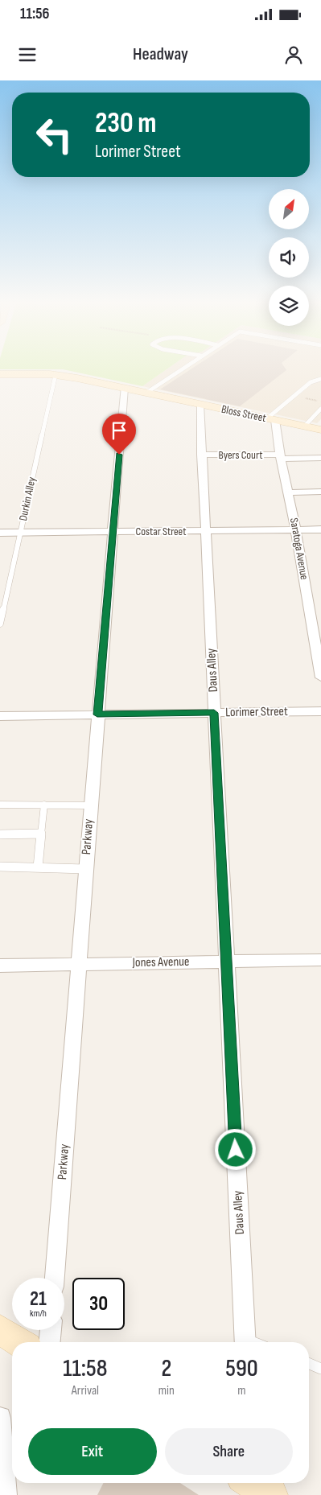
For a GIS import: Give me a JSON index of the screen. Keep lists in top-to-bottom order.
{
  "streets": {
    "street": [
      "Bloss Street",
      "Byers Court",
      "Costar Street",
      "Saratoga Avenue",
      "Daus Alley",
      "Lorimer Street",
      "Parkway",
      "Jones Avenue"
    ],
    "lane": ["Durkin Alley"]
  },
  "crossings": [
    ["Bloss Street", "Durkin Alley"],
    ["Bloss Street", "Saratoga Avenue"],
    ["Bloss Street", "Daus Alley"],
    ["Bloss Street", "Parkway"],
    ["Byers Court", "Saratoga Avenue"],
    ["Byers Court", "Daus Alley"],
    ["Durkin Alley", "Costar Street"],
    ["Costar Street", "Saratoga Avenue"],
    ["Costar Street", "Daus Alley"],
    ["Costar Street", "Parkway"],
    ["Daus Alley", "Lorimer Street"],
    ["Daus Alley", "Jones Avenue"],
    ["Lorimer Street", "Parkway"],
    ["Parkway", "Jones Avenue"]
  ],
  "north": "top right",
  "page": {
    "status": "11:56",
    "header": "Headway",
    "turn": ["230 m", "Lorimer Street"],
    "speed": "21 km/h",
    "limit": "30",
    "eta": [
      "11:58",
      "Arrival",
      "2",
      "min",
      "590",
      "m"
    ],
    "buttons": ["Exit", "Share"]
  }
}
